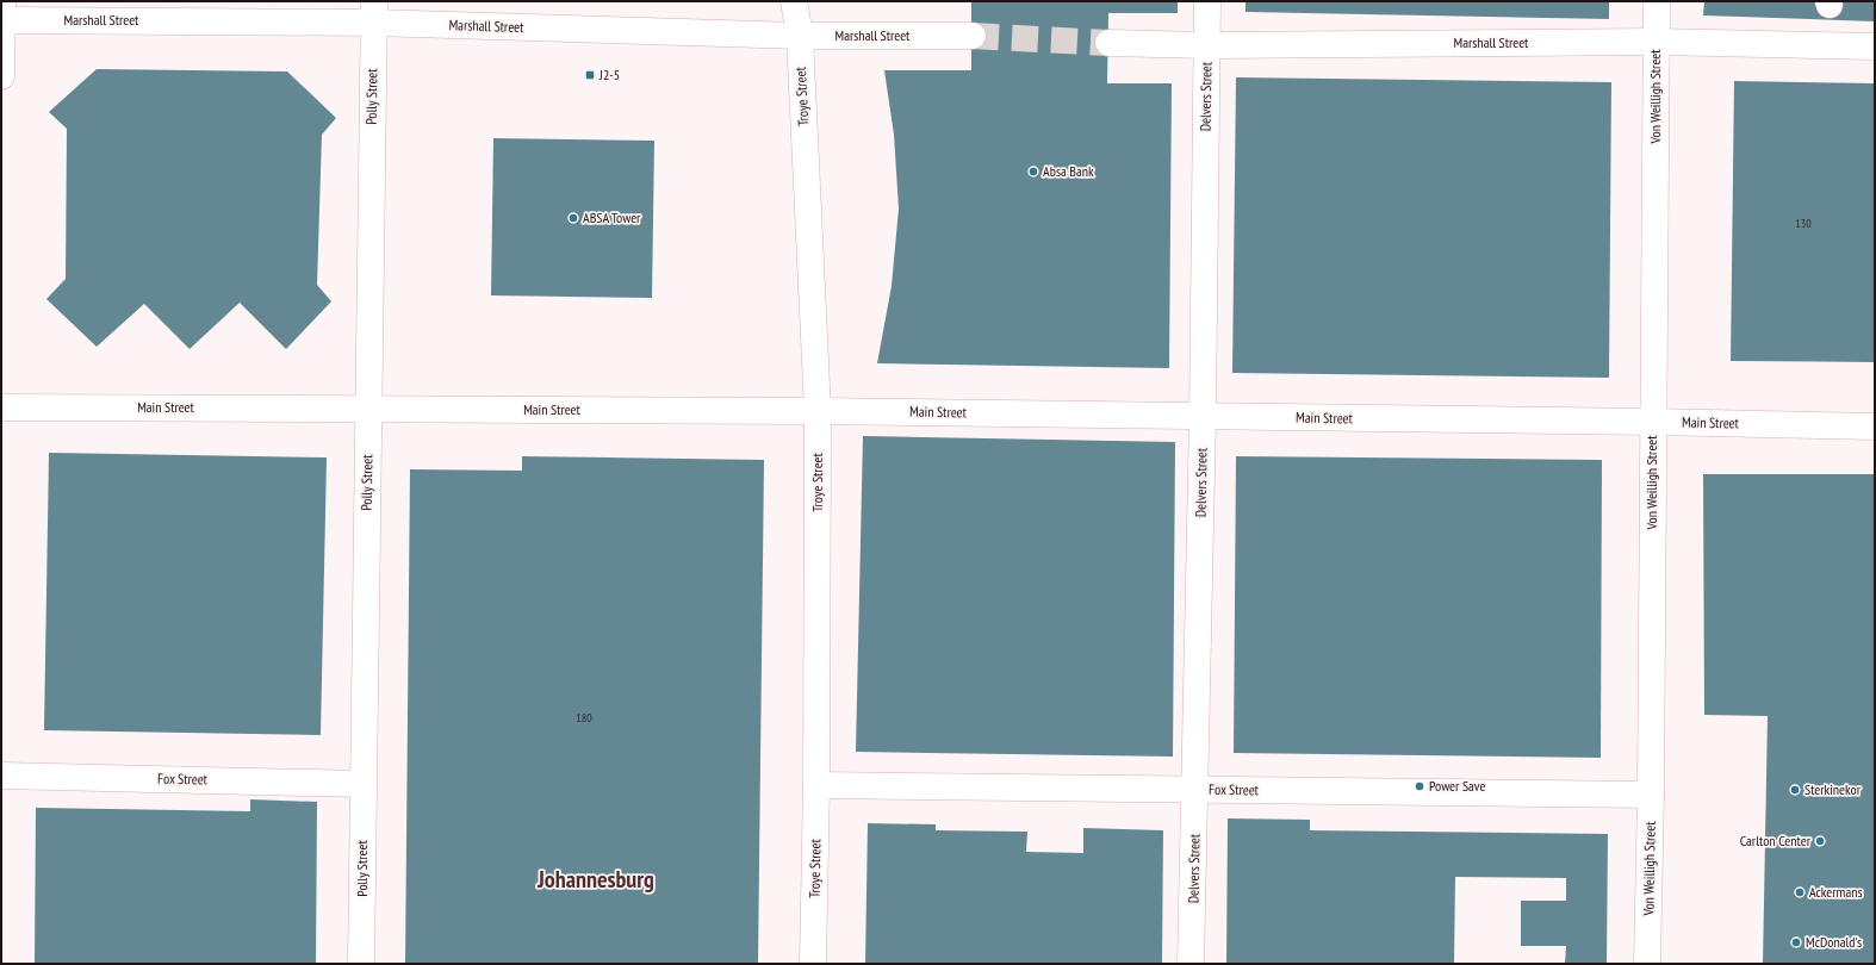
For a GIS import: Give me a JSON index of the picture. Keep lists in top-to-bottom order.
{
  "streets": {
    "street": [
      "Marshall Street",
      "Polly Street",
      "Troye Street",
      "Delvers Street",
      "Von Weilligh Street",
      "Main Street",
      "Fox Street"
    ]
  },
  "crossings": [
    ["Marshall Street", "Polly Street"],
    ["Marshall Street", "Troye Street"],
    ["Marshall Street", "Delvers Street"],
    ["Marshall Street", "Von Weilligh Street"],
    ["Polly Street", "Main Street"],
    ["Polly Street", "Fox Street"],
    ["Troye Street", "Main Street"],
    ["Troye Street", "Fox Street"],
    ["Delvers Street", "Main Street"],
    ["Delvers Street", "Fox Street"],
    ["Von Weilligh Street", "Main Street"],
    ["Von Weilligh Street", "Fox Street"]
  ],
  "districts": ["Johannesburg"],
  "places": {
    "transit": ["J2-5"],
    "other": [
      "Absa Bank",
      "ABSA Tower",
      "Power Save",
      "Sterkinekor",
      "Carlton Center",
      "Ackermans",
      "McDonald's"
    ]
  },
  "house_numbers": ["130", "180"]
}
